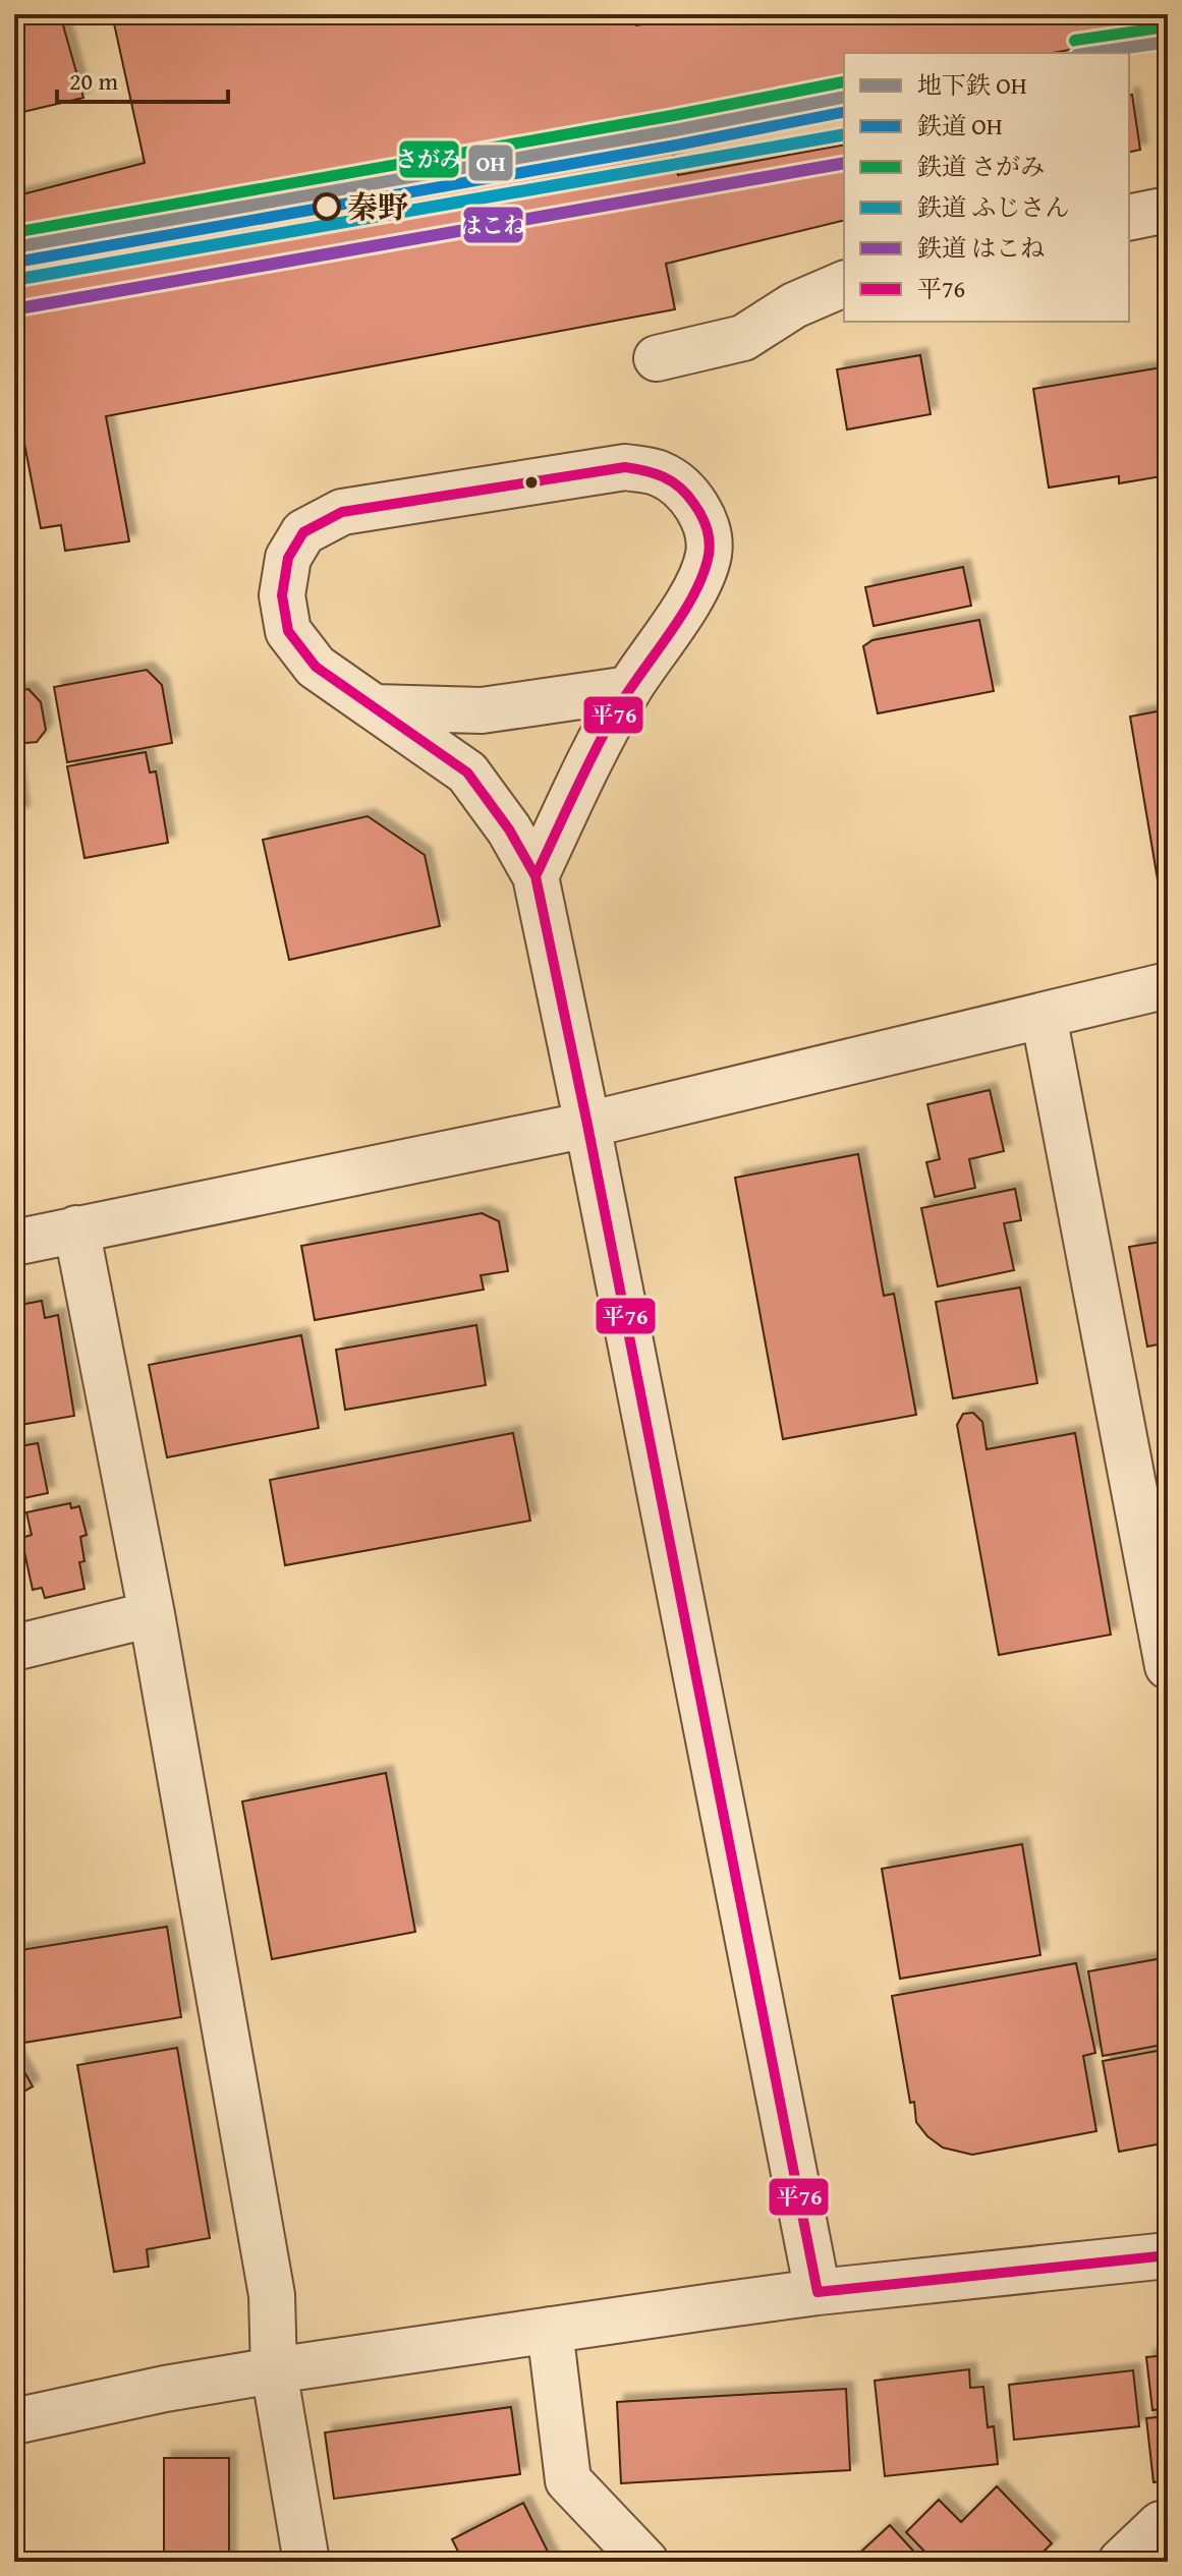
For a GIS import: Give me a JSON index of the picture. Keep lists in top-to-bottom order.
{
  "places": ["秦野"],
  "lines": [
    "rail line さがみ",
    "metro line OH",
    "rail line OH",
    "rail line ふじさん",
    "rail line はこね",
    "transit line 平76"
  ],
  "legend": [
    "地下鉄 OH",
    "鉄道 OH",
    "鉄道 さがみ",
    "鉄道 ふじさん",
    "鉄道 はこね",
    "平76"
  ],
  "scale_bar": "20 m"
}
